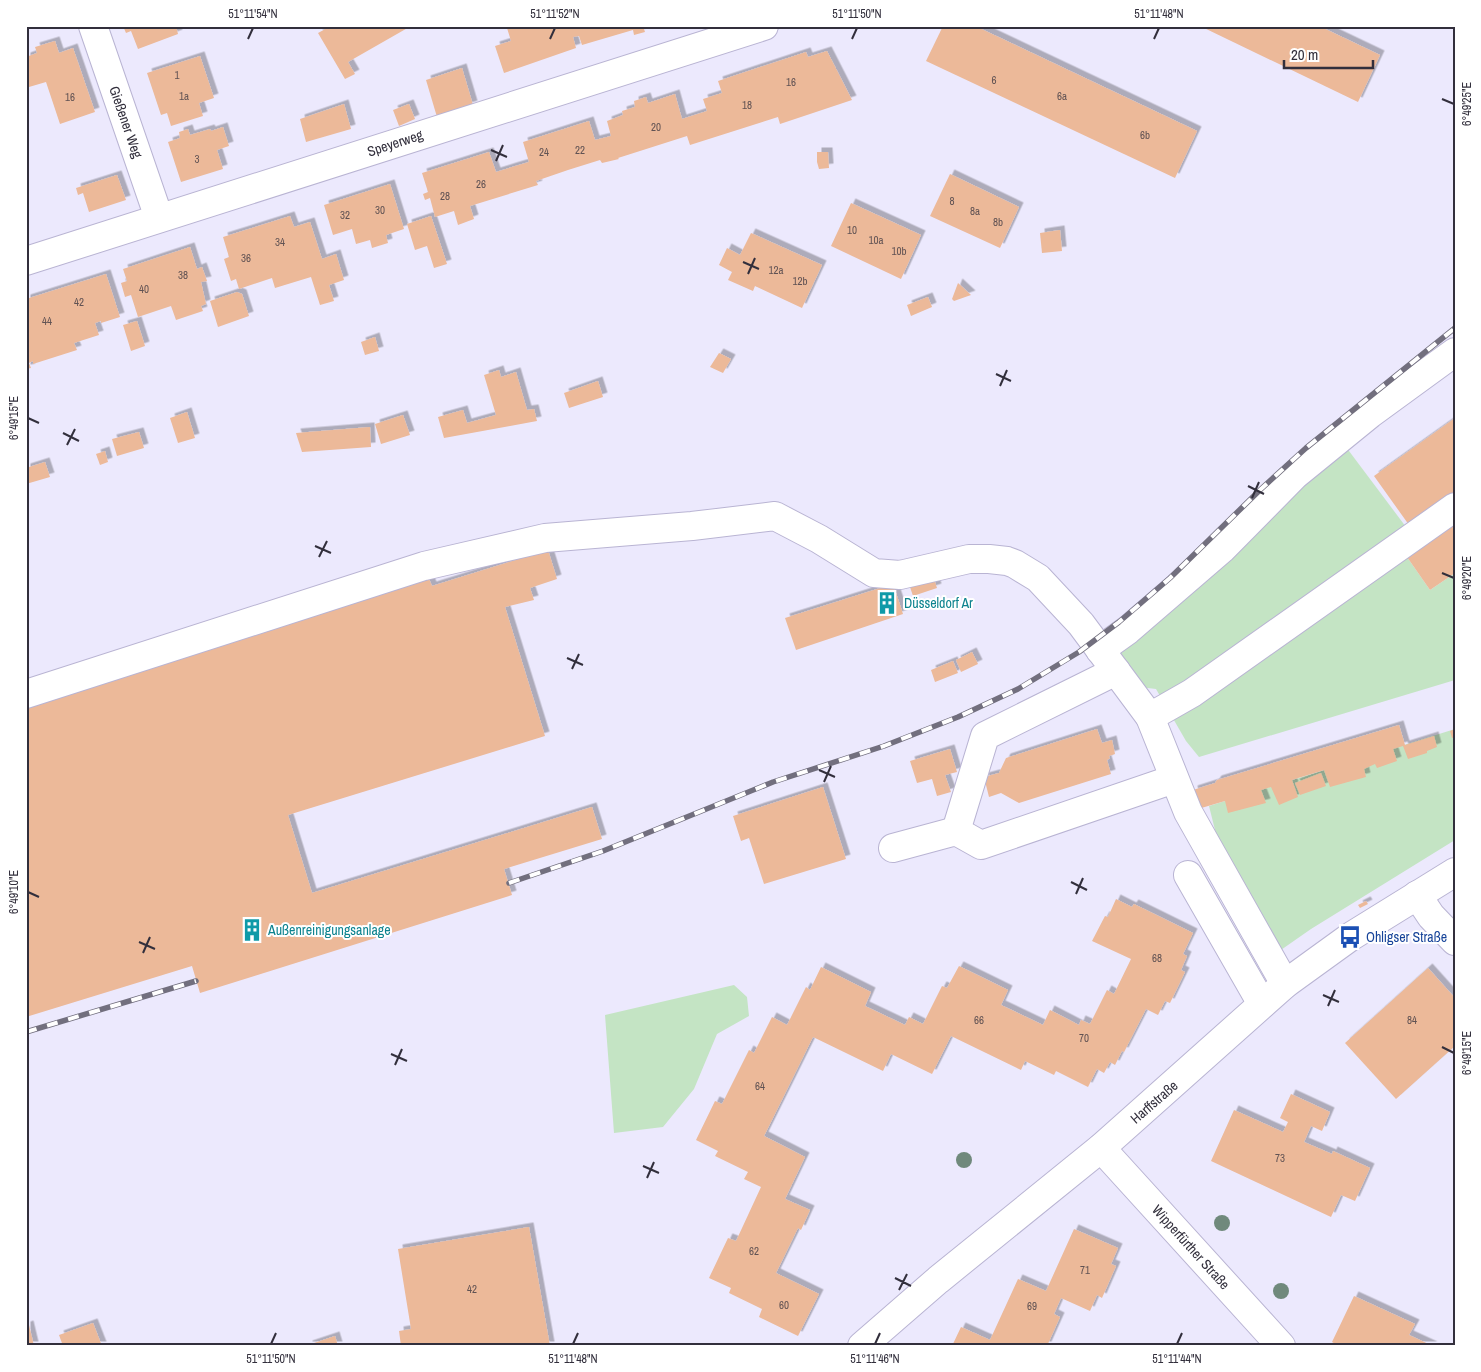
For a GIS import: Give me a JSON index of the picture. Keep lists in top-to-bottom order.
{
  "streets": {
    "street": [
      "Gießener Weg",
      "Speyerweg",
      "Harffstraße",
      "Wipperfürther Straße"
    ]
  },
  "crossings": [
    ["Gießener Weg", "Speyerweg"],
    ["Harffstraße", "Wipperfürther Straße"]
  ],
  "places": {
    "building": ["Düsseldorf Ar", "Außenreinigungsanlage"],
    "bus stop": ["Ohligser Straße"]
  },
  "house_numbers": [
    "1",
    "6",
    "16",
    "1a",
    "6a",
    "16",
    "18",
    "20",
    "6b",
    "22",
    "24",
    "3",
    "26",
    "28",
    "8",
    "30",
    "8a",
    "32",
    "8b",
    "10",
    "10a",
    "34",
    "10b",
    "36",
    "12a",
    "38",
    "12b",
    "40",
    "42",
    "44",
    "68",
    "66",
    "84",
    "70",
    "64",
    "73",
    "62",
    "71",
    "42",
    "60",
    "69"
  ],
  "scale_bar": "20 m",
  "coordinates": [
    "51°11'54\"N",
    "51°11'52\"N",
    "51°11'50\"N",
    "51°11'48\"N",
    "6°49'25\"E",
    "6°49'15\"E",
    "6°49'20\"E",
    "6°49'10\"E",
    "51°11'46\"N",
    "51°11'44\"N"
  ]
}
